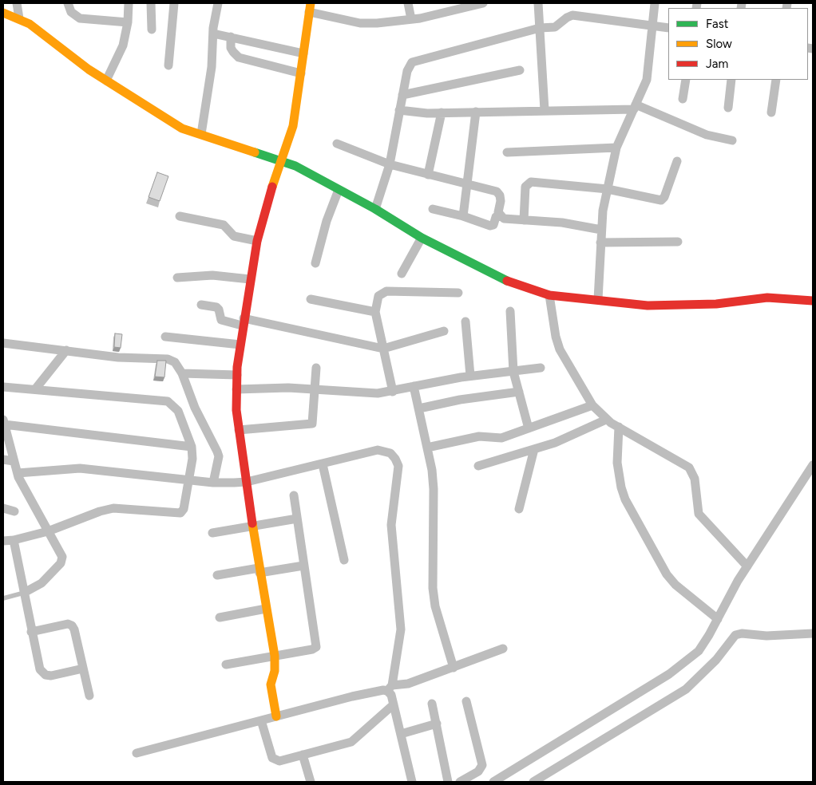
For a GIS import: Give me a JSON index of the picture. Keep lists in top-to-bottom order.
{
  "legend": ["Fast", "Slow", "Jam"]
}
